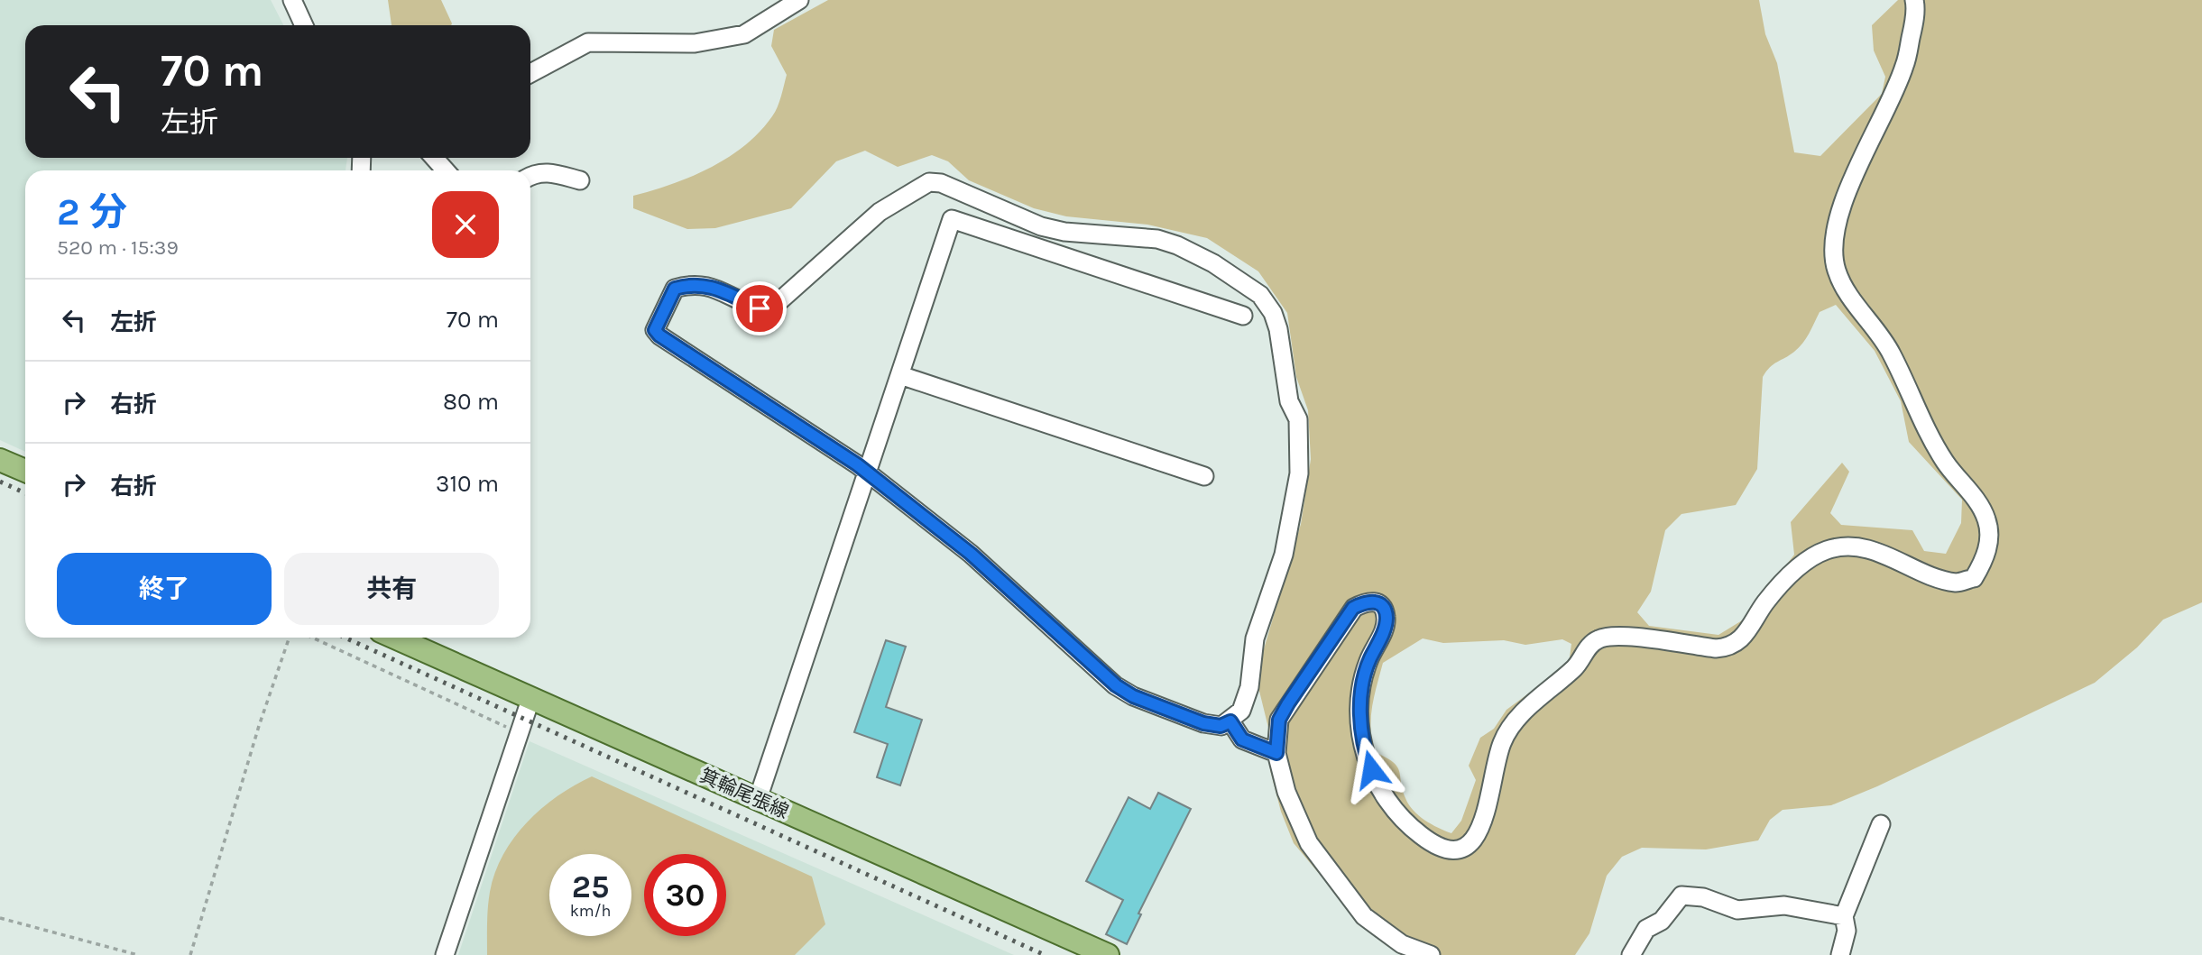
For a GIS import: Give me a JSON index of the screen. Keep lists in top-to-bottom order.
{
  "streets": {
    "main road": ["箕輪尾張線"]
  },
  "page": {
    "turn": ["70 m", "左折"],
    "heading": ["2 分", "520 m · 15:39"],
    "list": [
      {
        "name": "左折",
        "value": "70 m"
      },
      {
        "name": "右折",
        "value": "80 m"
      },
      {
        "name": "右折",
        "value": "310 m"
      }
    ],
    "buttons": ["終了", "共有"],
    "speed": "25 km/h",
    "limit": "30"
  }
}
